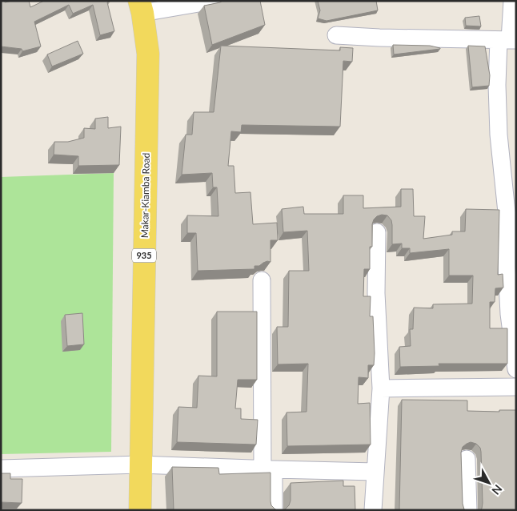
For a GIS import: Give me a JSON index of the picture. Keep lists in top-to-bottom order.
{
  "streets": {
    "main road": ["Makar-Kiamba Road", "935"]
  },
  "north": "bottom right"
}
